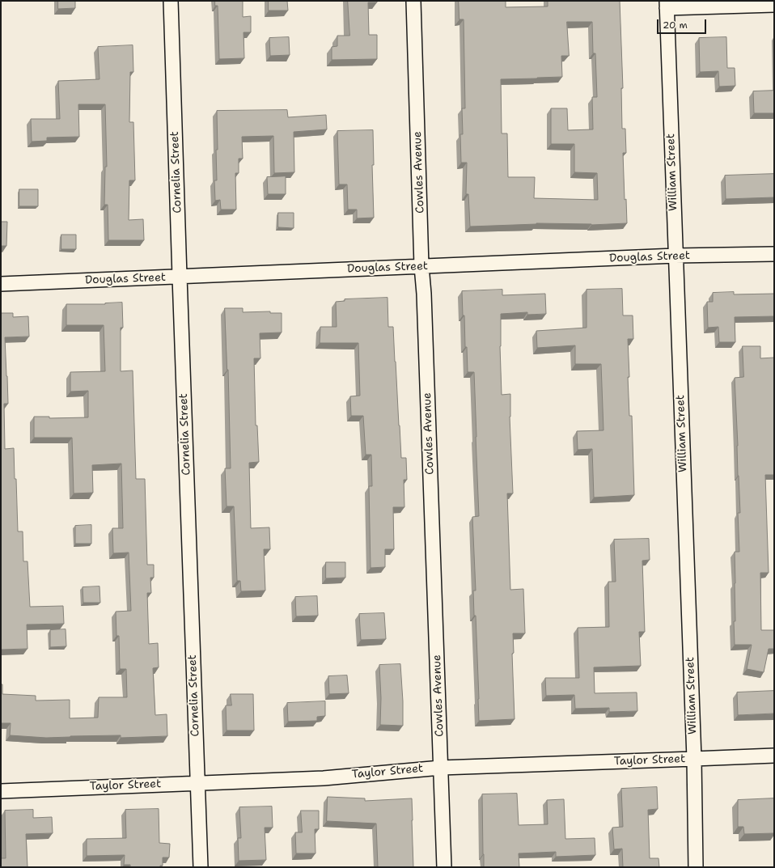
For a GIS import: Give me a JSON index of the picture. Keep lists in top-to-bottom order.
{
  "streets": {
    "street": [
      "Cornelia Street",
      "Cowles Avenue",
      "William Street",
      "Douglas Street",
      "Taylor Street"
    ]
  },
  "crossings": [
    ["Cornelia Street", "Douglas Street"],
    ["Cornelia Street", "Taylor Street"],
    ["Cowles Avenue", "Douglas Street"],
    ["Cowles Avenue", "Taylor Street"],
    ["William Street", "Douglas Street"],
    ["William Street", "Taylor Street"]
  ],
  "scale_bar": "20 m"
}
